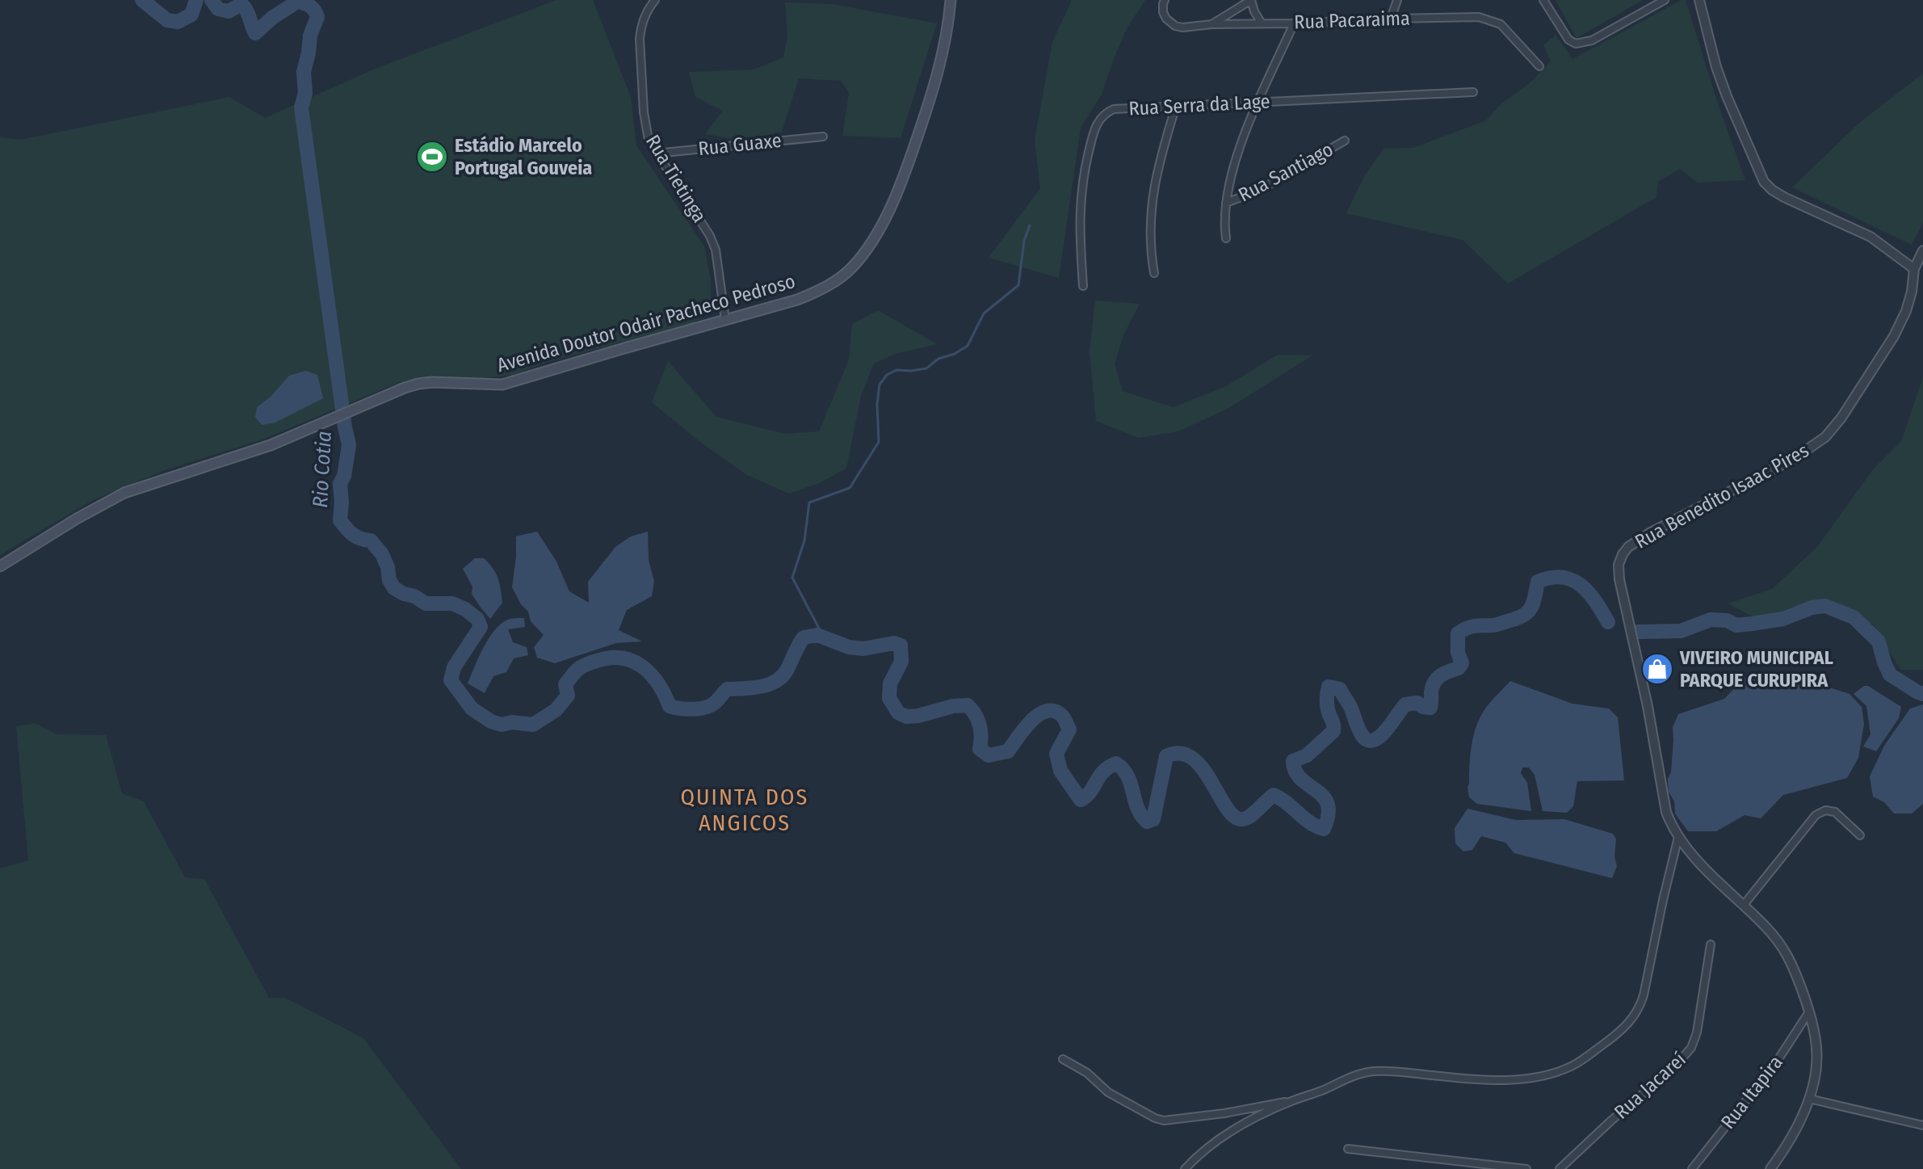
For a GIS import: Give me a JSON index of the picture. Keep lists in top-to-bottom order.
{
  "streets": {
    "main road": ["Avenida Doutor Odair Pacheco Pedroso"],
    "street": [
      "Rua Pacaraima",
      "Rua Serra da Lage",
      "Rua Guaxe",
      "Rua Santiago",
      "Rua Tietinga",
      "Rua Benedito Isaac Pires",
      "Rua Jacareí",
      "Rua Itapira"
    ]
  },
  "crossings": [
    ["Rua Guaxe", "Rua Tietinga"],
    ["Rua Tietinga", "Avenida Doutor Odair Pacheco Pedroso"],
    ["Rua Benedito Isaac Pires", "Rua Itapira"]
  ],
  "districts": ["QUINTA DOS ANGICOS"],
  "water": ["Rio Cotia"],
  "places": {
    "sports": ["Estádio Marcelo Portugal Gouveia"],
    "shop": ["VIVEIRO MUNICIPAL PARQUE CURUPIRA"]
  }
}
